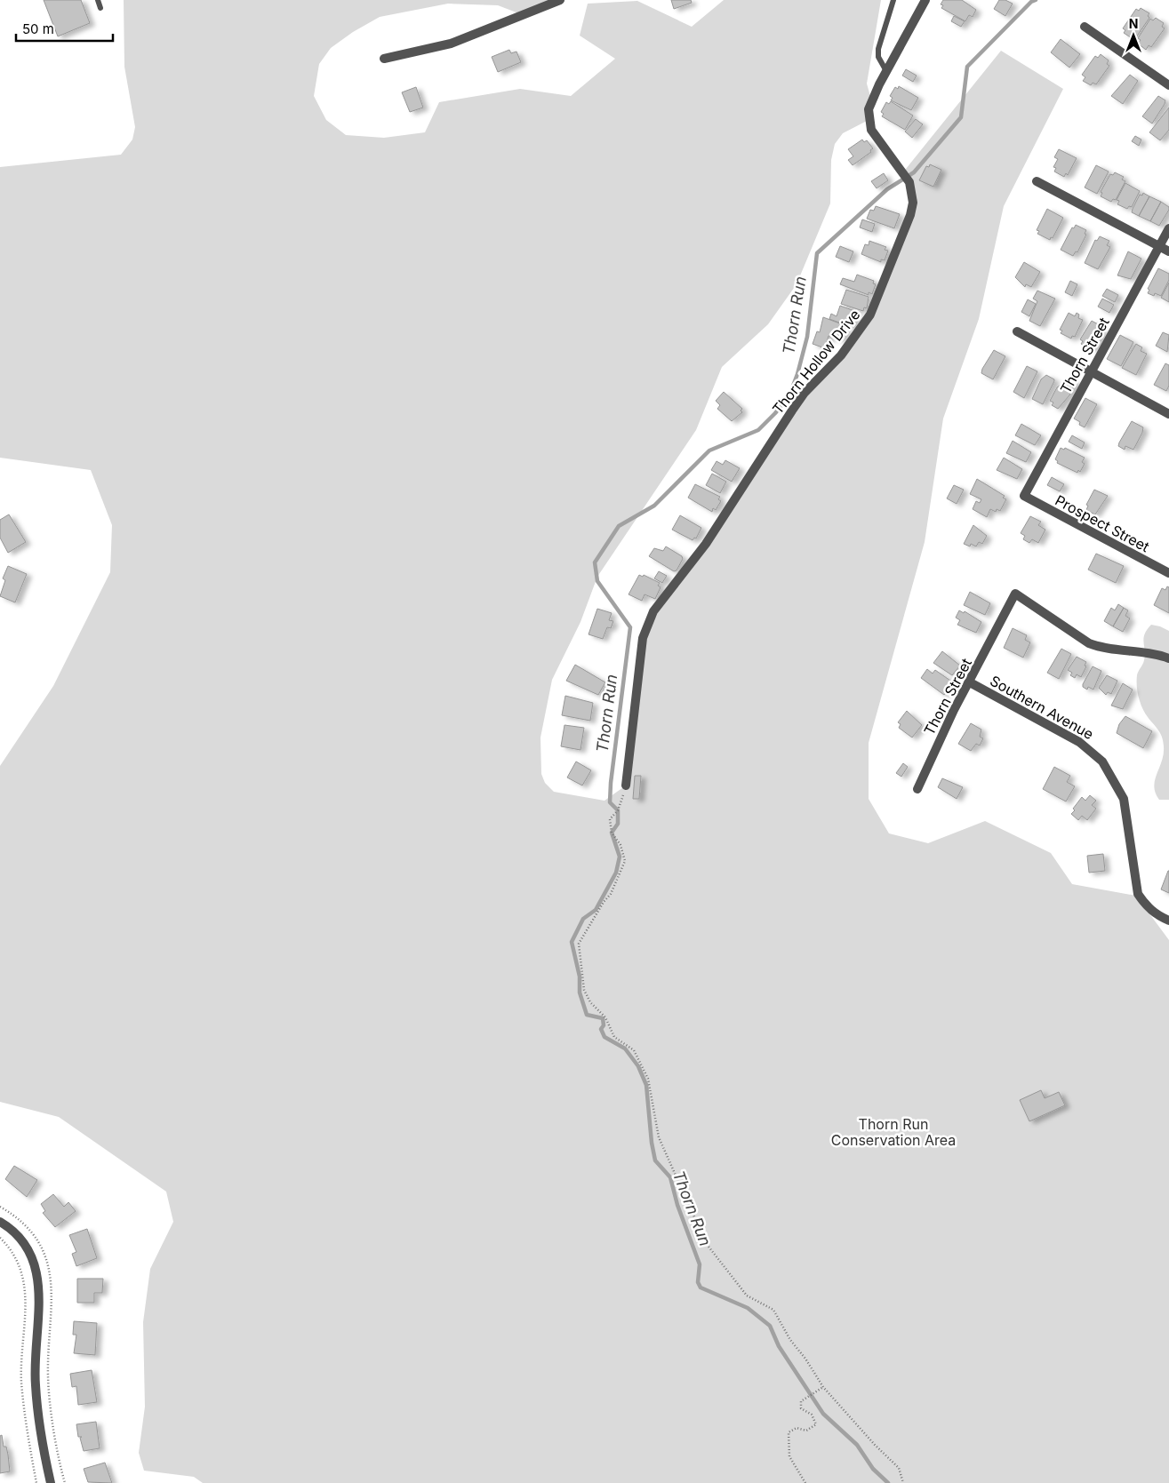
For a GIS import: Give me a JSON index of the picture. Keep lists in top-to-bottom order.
{
  "streets": {
    "street": [
      "Thorn Street",
      "Thorn Hollow Drive",
      "Prospect Street",
      "Southern Avenue"
    ]
  },
  "crossings": [
    ["Thorn Street", "Prospect Street"],
    ["Thorn Street", "Southern Avenue"]
  ],
  "water": ["Thorn Run"],
  "parks": ["Thorn Run Conservation Area"],
  "scale_bar": "50 m",
  "north": "top"
}
